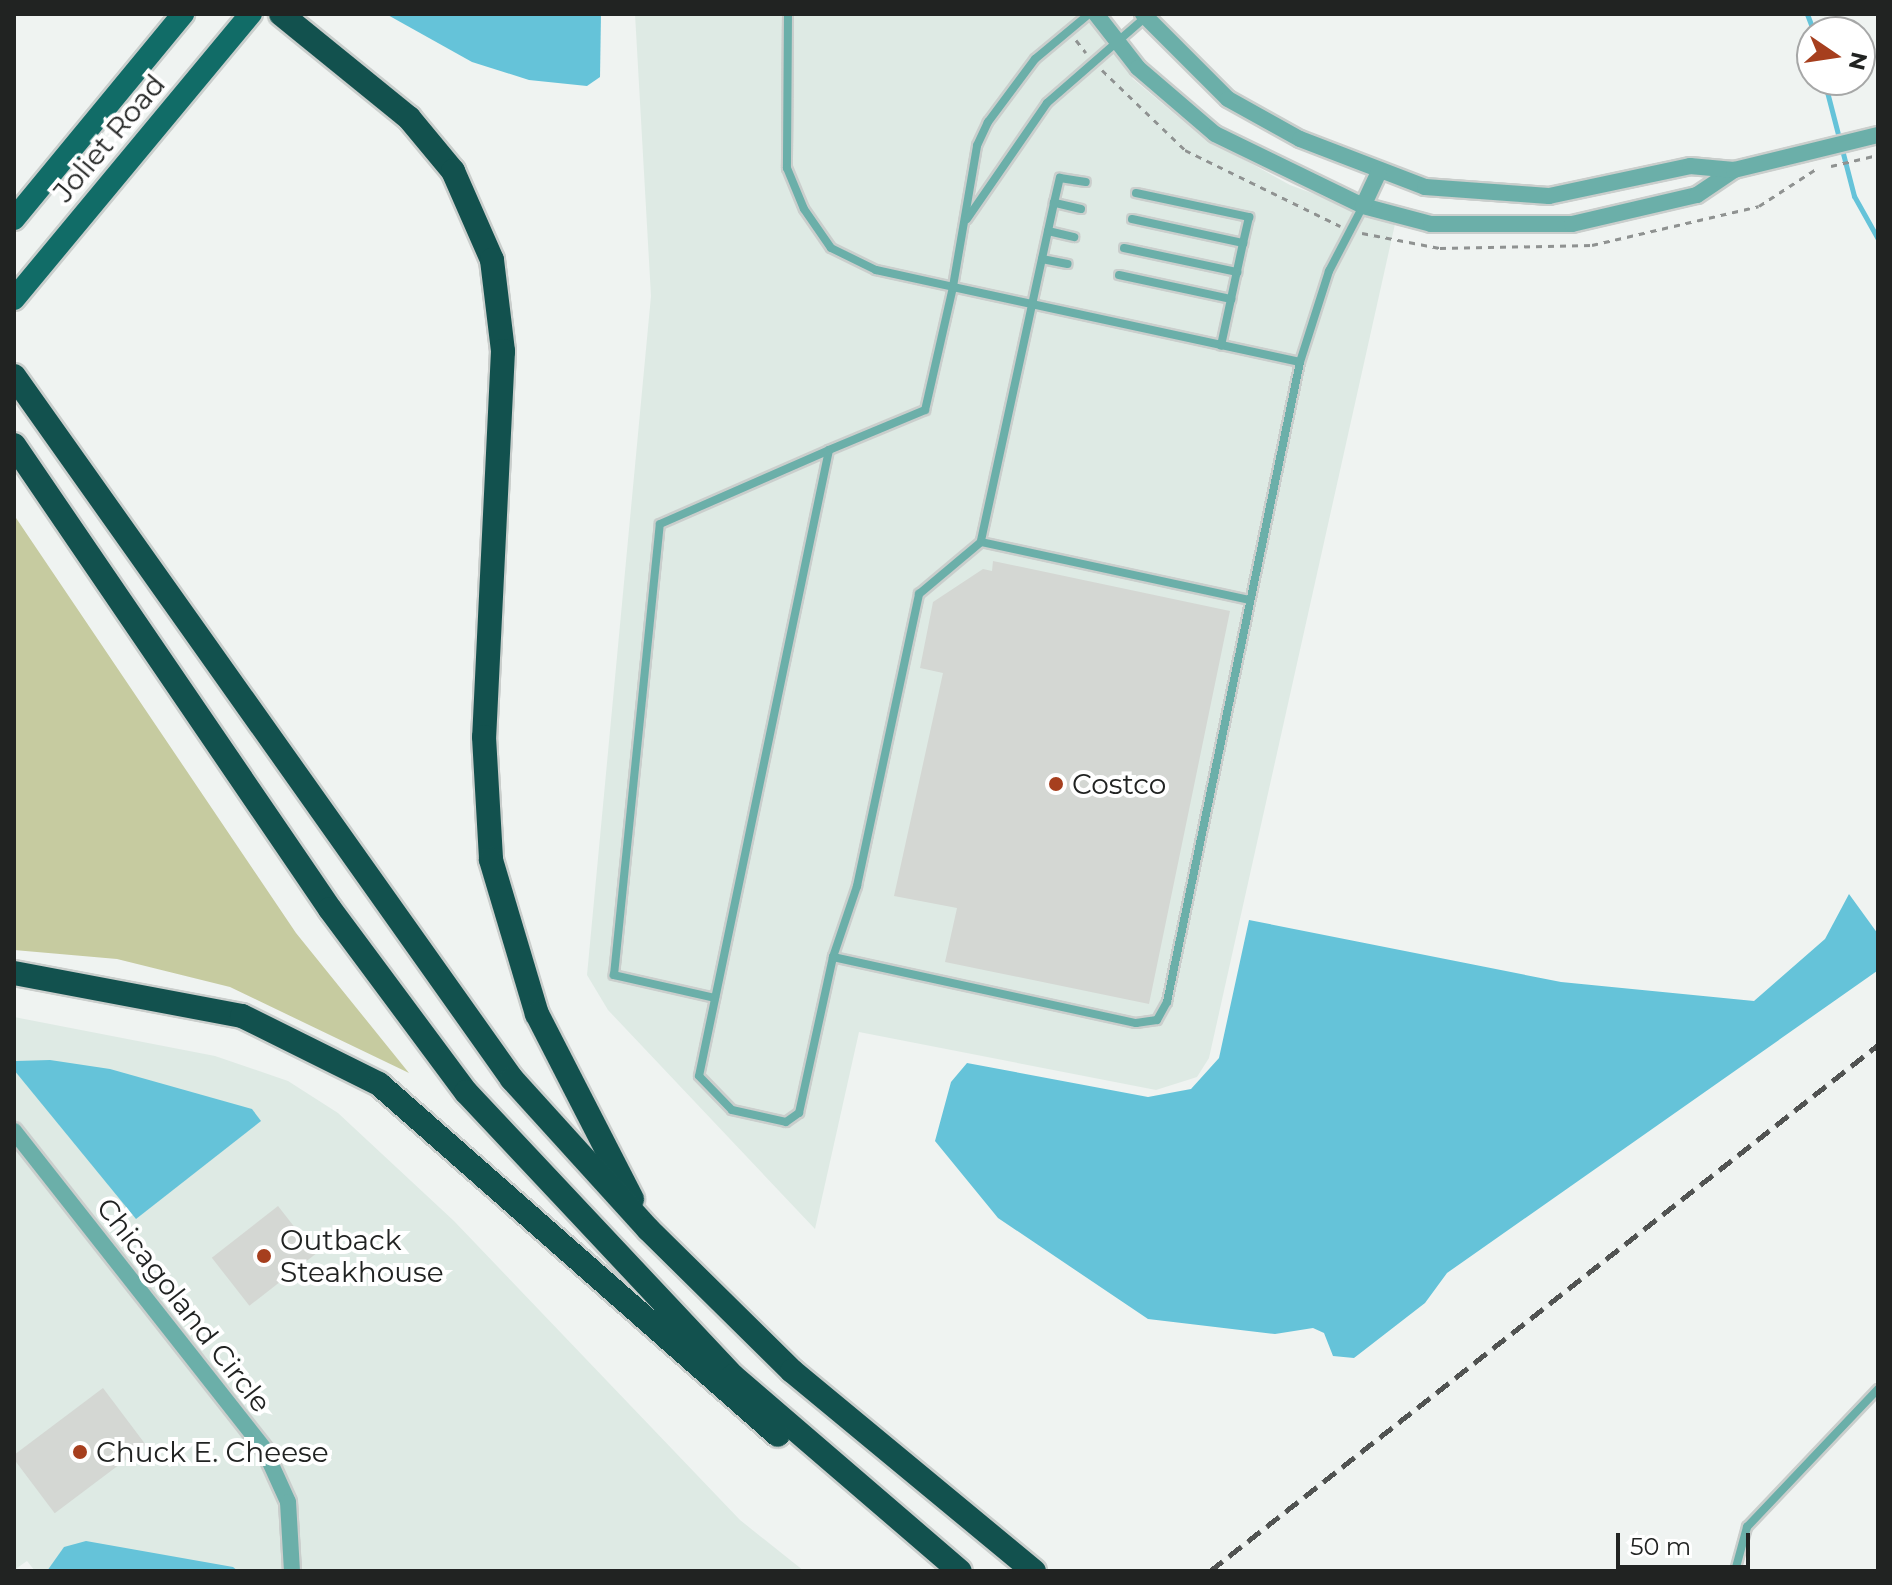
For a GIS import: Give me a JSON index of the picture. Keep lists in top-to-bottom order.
{
  "streets": {
    "main road": ["Joliet Road"],
    "street": ["Chicagoland Circle"]
  },
  "places": ["Costco", "Outback Steakhouse", "Chuck E. Cheese"],
  "scale_bar": "50 m",
  "north": "right"
}
